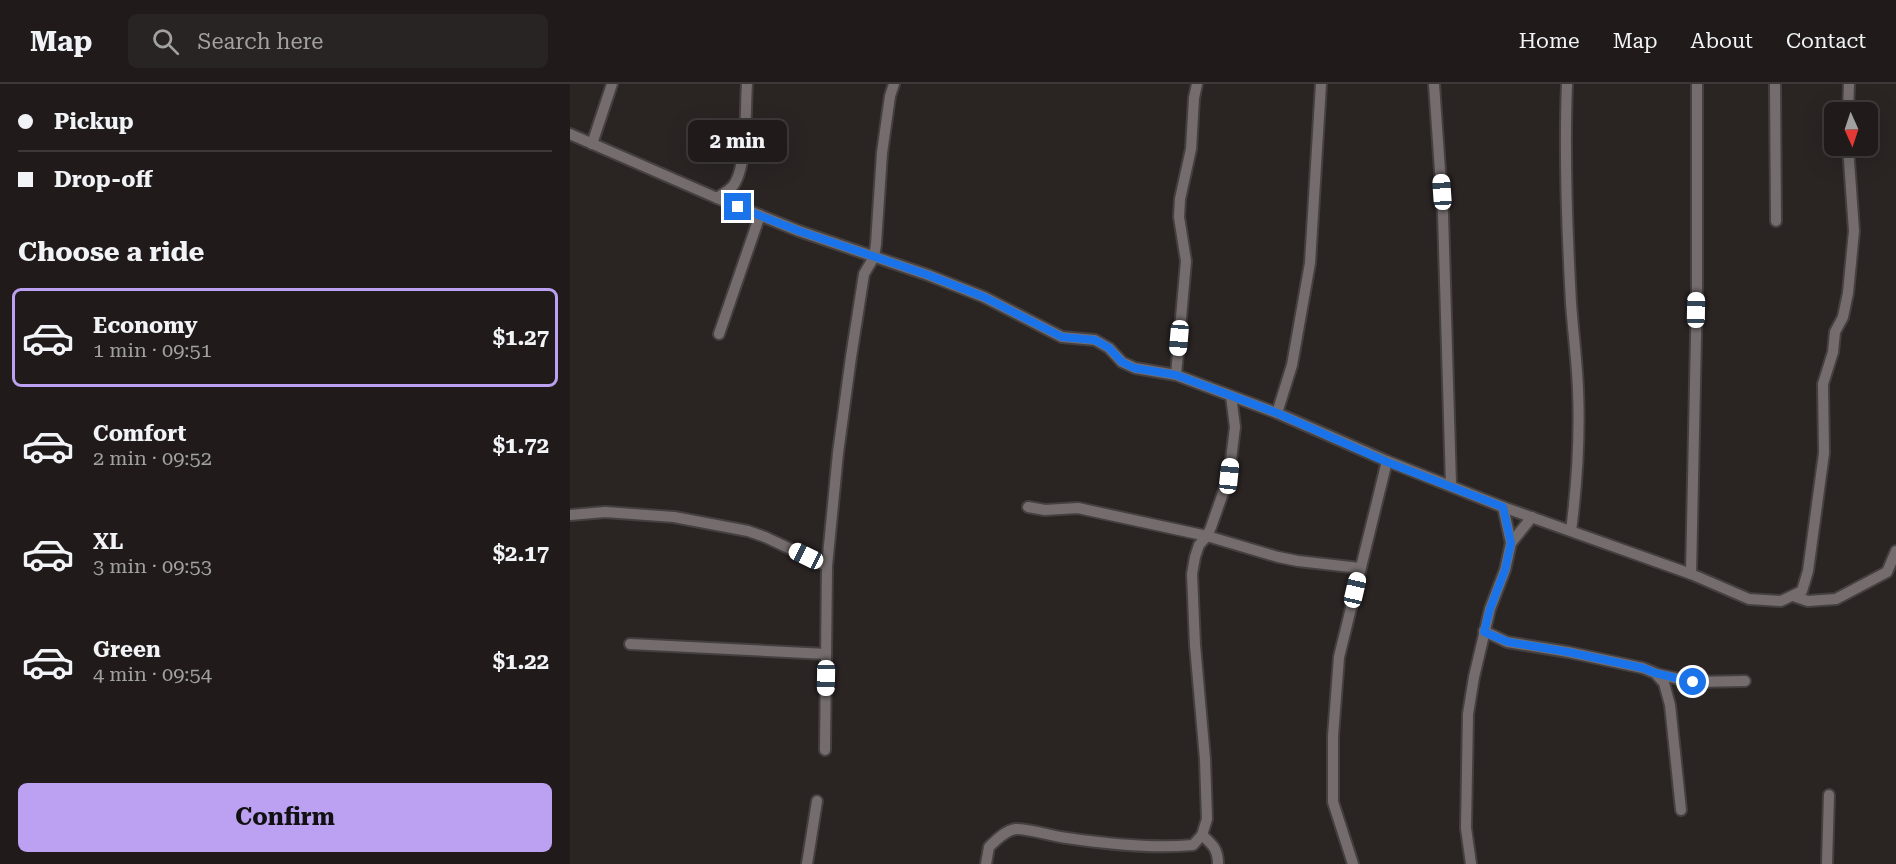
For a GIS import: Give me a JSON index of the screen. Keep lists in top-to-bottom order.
{
  "north": "bottom",
  "page": {
    "header": "Map",
    "search": "Search here",
    "nav": [
      "Home",
      "Map",
      "About",
      "Contact"
    ],
    "banner": ["Pickup", "Drop-off"],
    "bubble": "2 min",
    "heading": "Choose a ride",
    "list": [
      {
        "name": "Economy",
        "note": "1 min · 09:51",
        "value": "$1.27"
      },
      {
        "name": "Comfort",
        "note": "2 min · 09:52",
        "value": "$1.72"
      },
      {
        "name": "XL",
        "note": "3 min · 09:53",
        "value": "$2.17"
      },
      {
        "name": "Green",
        "note": "4 min · 09:54",
        "value": "$1.22"
      }
    ],
    "buttons": "Confirm"
  }
}
